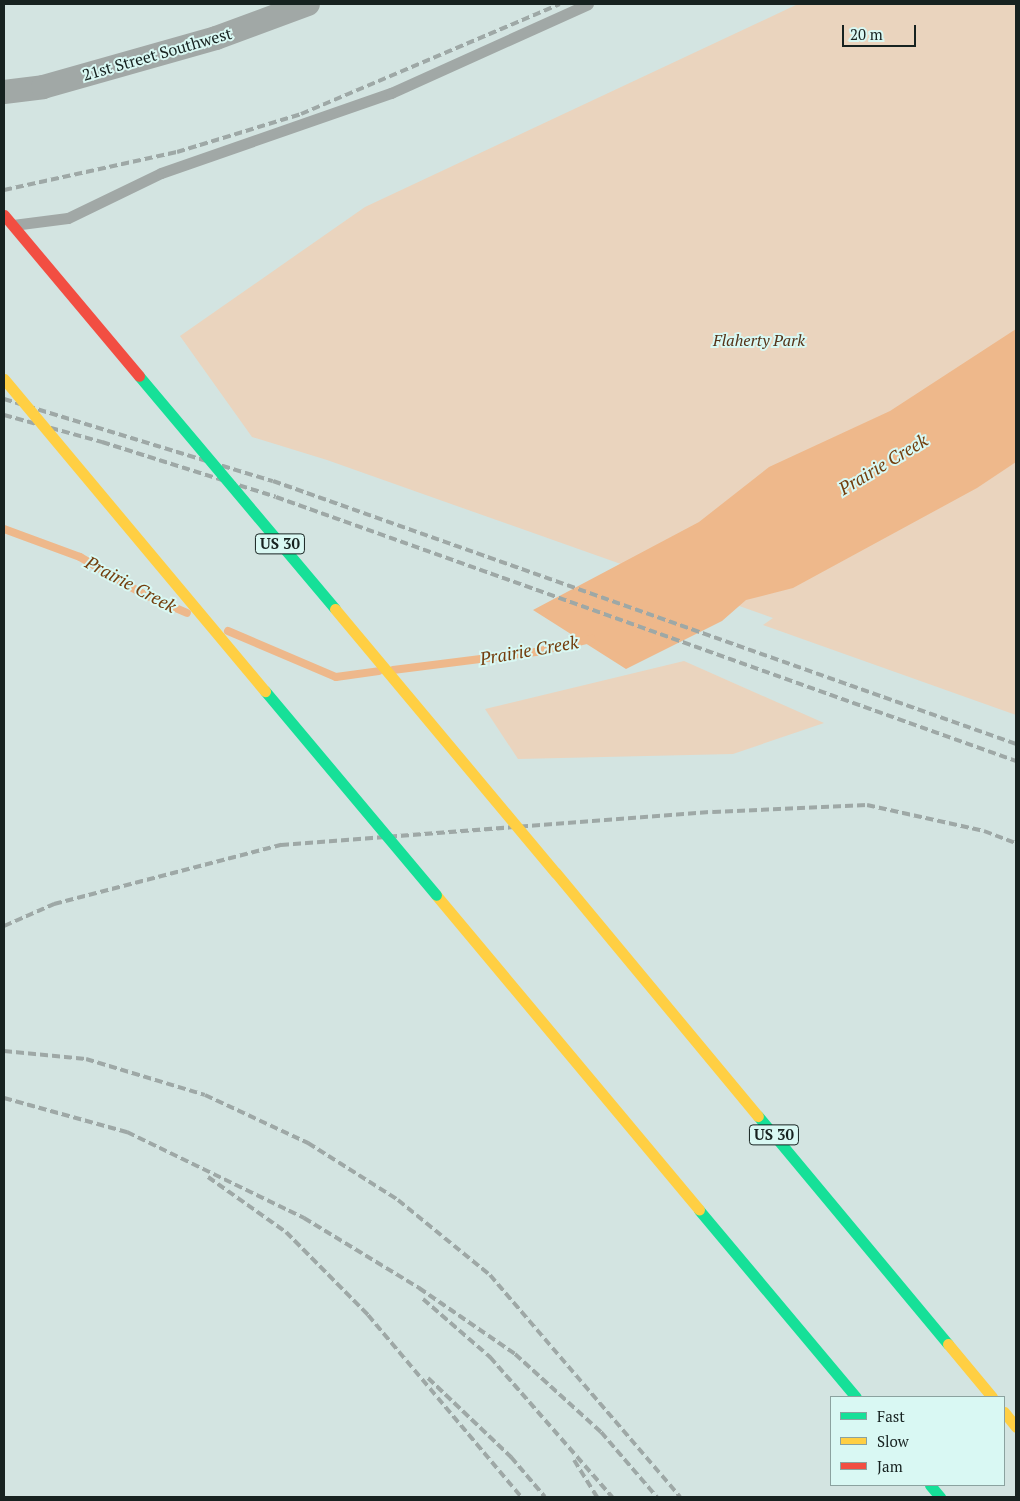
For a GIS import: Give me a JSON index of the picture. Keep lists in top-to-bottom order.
{
  "streets": {
    "highway": ["US 30"],
    "street": ["21st Street Southwest"]
  },
  "water": ["Prairie Creek"],
  "parks": ["Flaherty Park"],
  "legend": ["Fast", "Slow", "Jam"],
  "scale_bar": "20 m"
}
